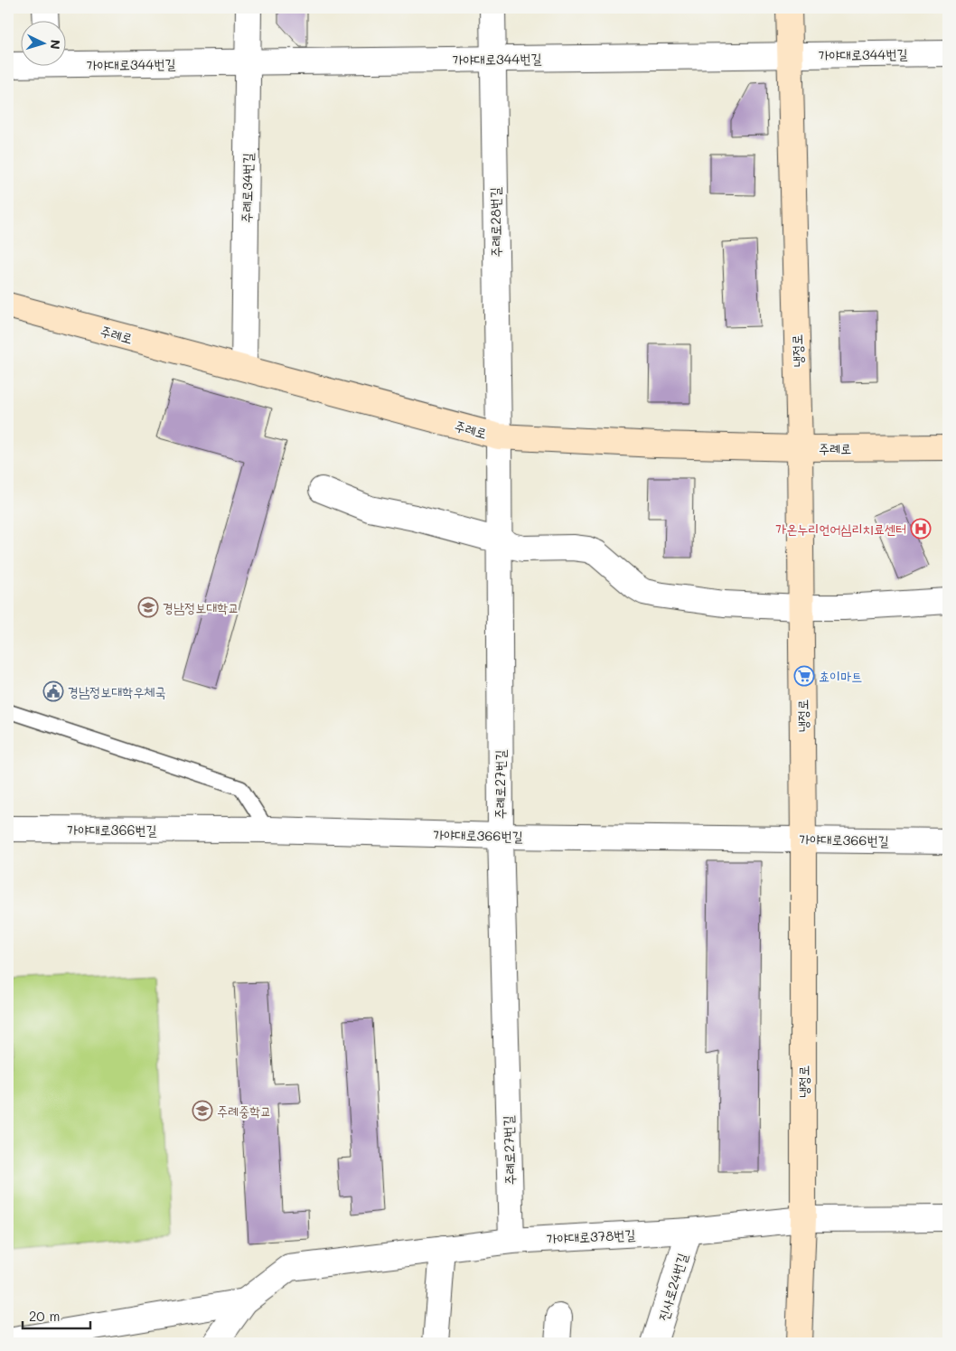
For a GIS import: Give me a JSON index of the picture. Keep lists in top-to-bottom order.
{
  "streets": {
    "main road": ["주례로", "냉정로"],
    "street": [
      "가야대로344번길",
      "주례로34번길",
      "주례로28번길",
      "주례로27번길",
      "가야대로366번길",
      "가야대로378번길",
      "진사로24번길"
    ]
  },
  "crossings": [
    ["가야대로344번길", "주례로34번길"],
    ["가야대로344번길", "주례로28번길"],
    ["가야대로344번길", "냉정로"],
    ["주례로34번길", "주례로"],
    ["주례로28번길", "주례로"],
    ["주례로28번길", "주례로27번길"],
    ["주례로", "냉정로"],
    ["주례로", "주례로27번길"],
    ["냉정로", "가야대로366번길"],
    ["냉정로", "가야대로378번길"],
    ["주례로27번길", "가야대로366번길"],
    ["주례로27번길", "가야대로378번길"],
    ["가야대로378번길", "진사로24번길"]
  ],
  "places": {
    "hospital": ["가온누리언어심리치료센터"],
    "school or university": ["경남정보대학교", "주례중학교"],
    "supermarket": ["쵸이마트"],
    "public building": ["경남정보대학우체국"]
  },
  "scale_bar": "20 m",
  "north": "right"
}
